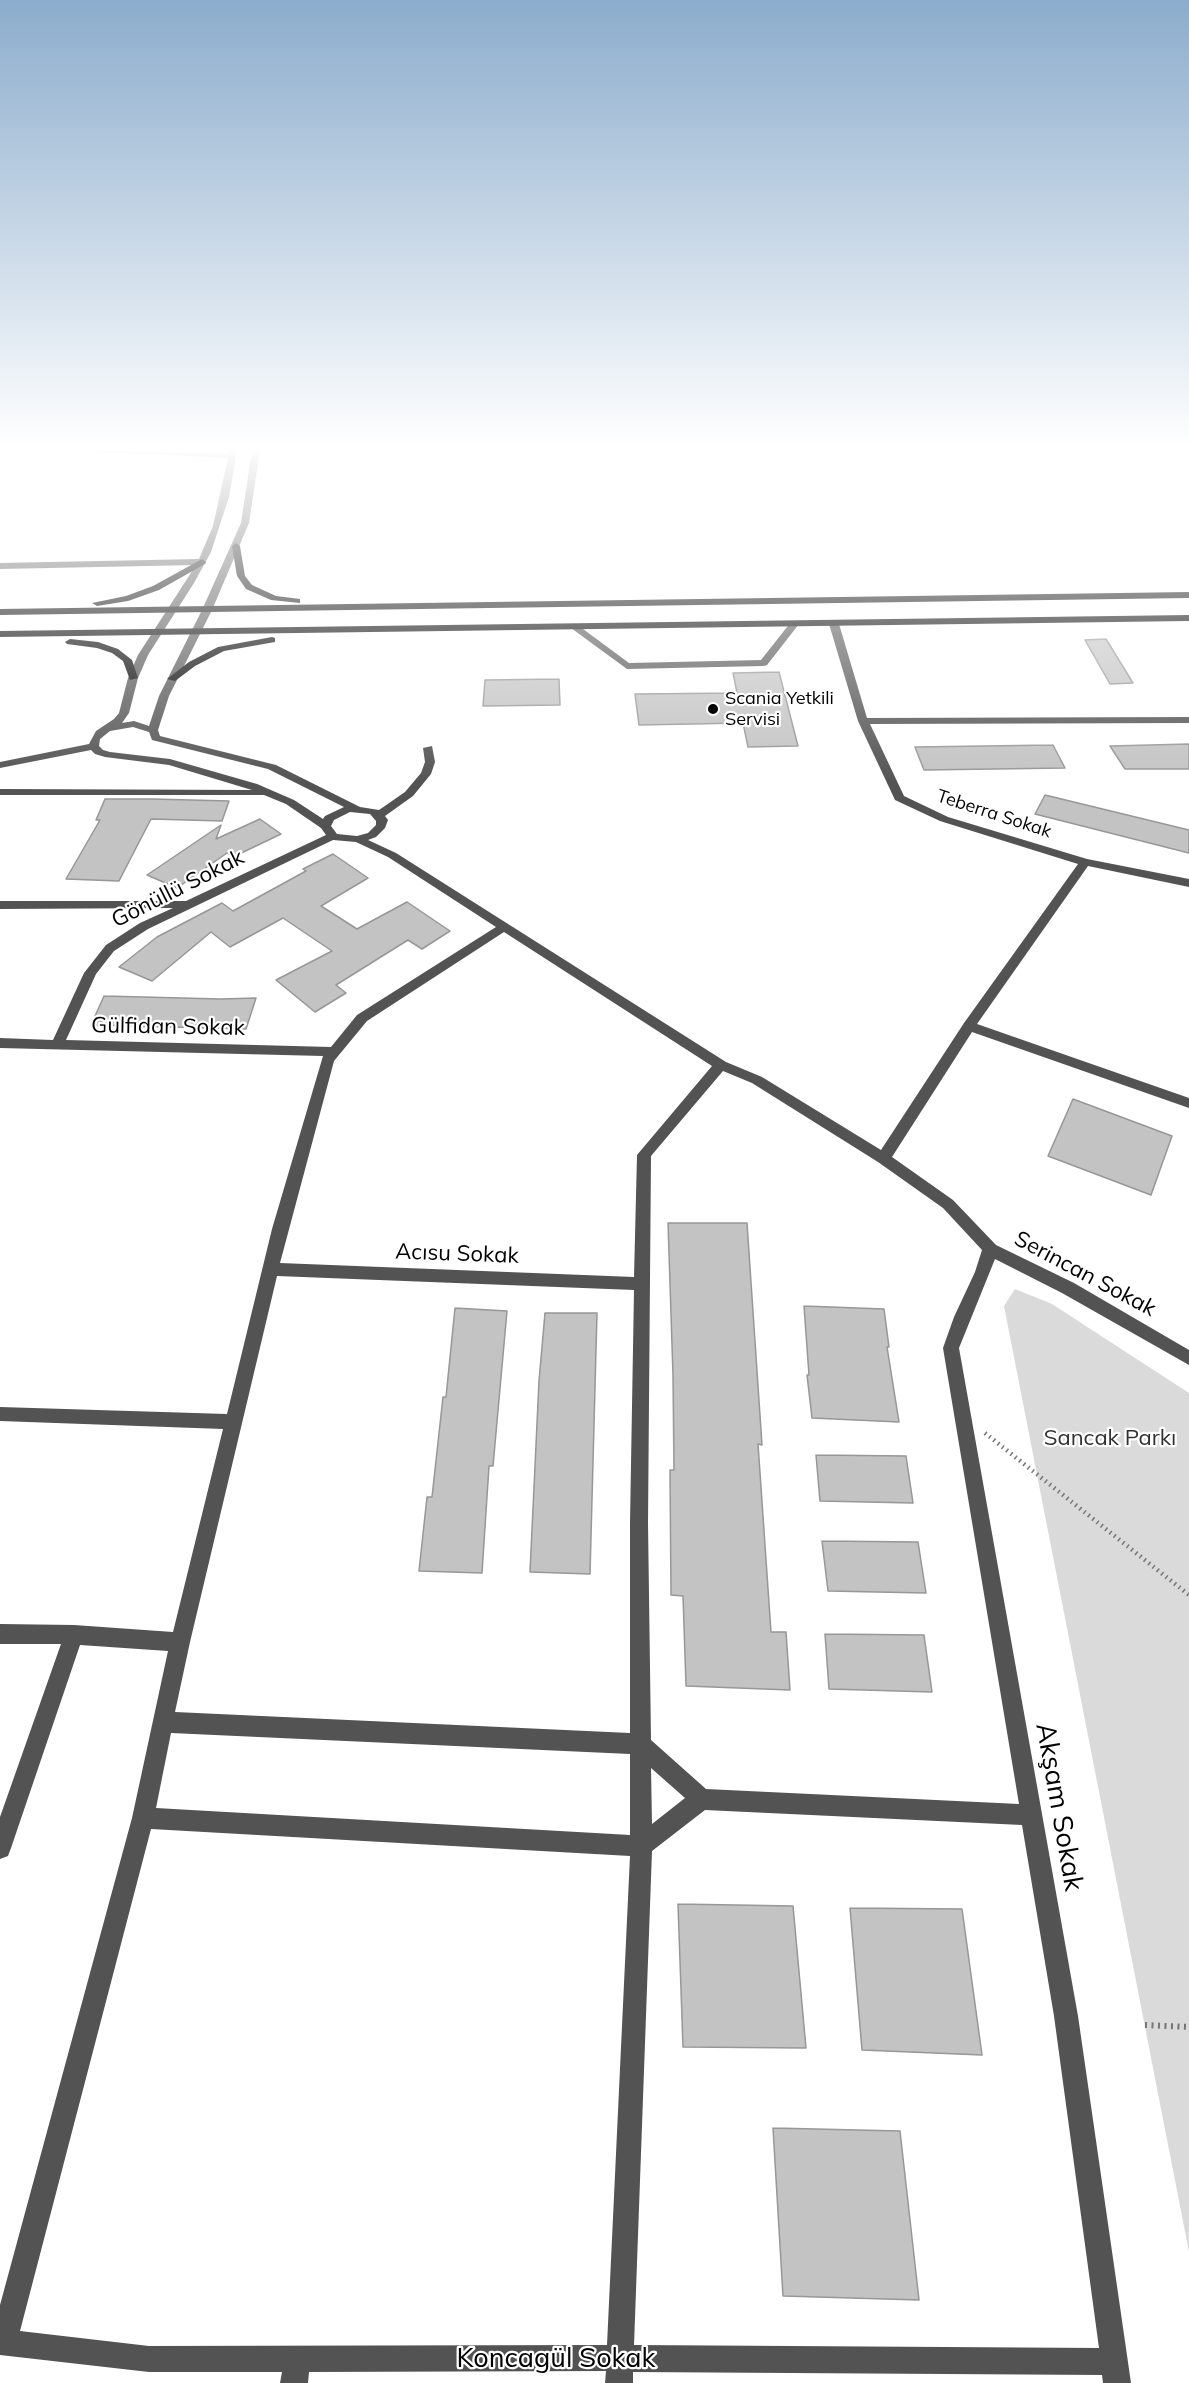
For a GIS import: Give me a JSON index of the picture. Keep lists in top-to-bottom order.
{
  "streets": {
    "street": [
      "Teberra Sokak",
      "Gönüllü Sokak",
      "Gülfidan Sokak",
      "Acısu Sokak",
      "Serincan Sokak",
      "Akşam Sokak",
      "Koncagül Sokak"
    ]
  },
  "crossings": [
    ["Gönüllü Sokak", "Gülfidan Sokak"],
    ["Serincan Sokak", "Akşam Sokak"],
    ["Akşam Sokak", "Koncagül Sokak"]
  ],
  "parks": ["Sancak Parkı"],
  "places": ["Scania Yetkili Servisi"]
}
